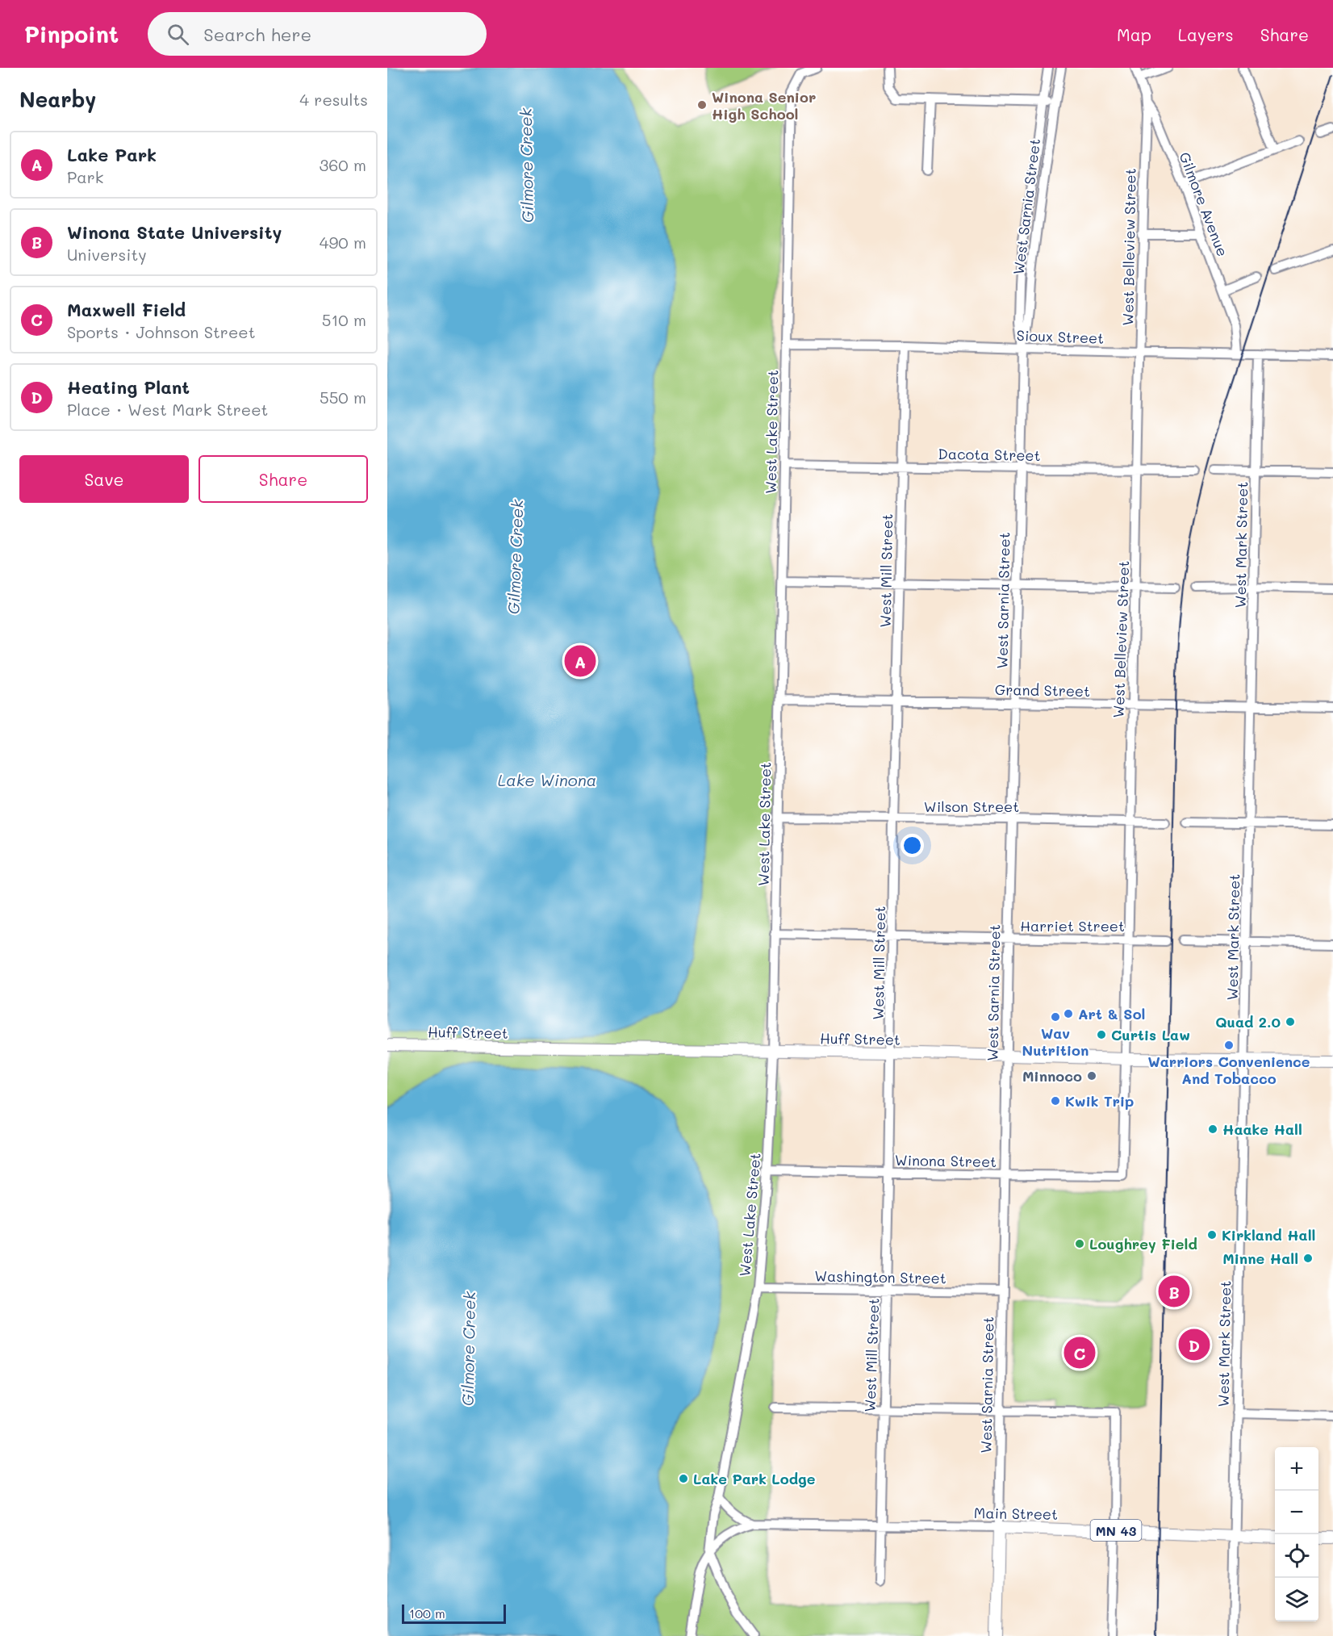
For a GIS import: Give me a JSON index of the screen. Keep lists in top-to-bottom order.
{
  "streets": {
    "main road": [
      "West Sarnia Street",
      "Huff Street",
      "Main Street",
      "MN 43"
    ],
    "street": [
      "Gilmore Avenue",
      "West Belleview Street",
      "Sioux Street",
      "West Lake Street",
      "Dacota Street",
      "West Mark Street",
      "West Mill Street",
      "Grand Street",
      "Wilson Street",
      "Harriet Street",
      "Winona Street",
      "Washington Street"
    ]
  },
  "crossings": [
    ["Gilmore Avenue", "West Belleview Street"],
    ["Gilmore Avenue", "Sioux Street"],
    ["West Sarnia Street", "Sioux Street"],
    ["West Sarnia Street", "Dacota Street"],
    ["West Sarnia Street", "Grand Street"],
    ["West Sarnia Street", "Wilson Street"],
    ["West Sarnia Street", "Harriet Street"],
    ["West Sarnia Street", "Huff Street"],
    ["West Sarnia Street", "Winona Street"],
    ["West Sarnia Street", "Washington Street"],
    ["West Sarnia Street", "Main Street"],
    ["West Belleview Street", "Sioux Street"],
    ["West Belleview Street", "Dacota Street"],
    ["West Belleview Street", "Grand Street"],
    ["West Belleview Street", "Wilson Street"],
    ["West Belleview Street", "Harriet Street"],
    ["West Belleview Street", "Huff Street"],
    ["West Belleview Street", "Winona Street"],
    ["Sioux Street", "West Lake Street"],
    ["Sioux Street", "West Mark Street"],
    ["Sioux Street", "West Mill Street"],
    ["West Lake Street", "Dacota Street"],
    ["West Lake Street", "Grand Street"],
    ["West Lake Street", "Wilson Street"],
    ["West Lake Street", "Harriet Street"],
    ["West Lake Street", "Huff Street"],
    ["West Lake Street", "Winona Street"],
    ["West Lake Street", "Washington Street"],
    ["West Lake Street", "Main Street"],
    ["Dacota Street", "West Mill Street"],
    ["West Mark Street", "Grand Street"],
    ["West Mark Street", "Huff Street"],
    ["West Mark Street", "Main Street"],
    ["West Mill Street", "Grand Street"],
    ["West Mill Street", "Wilson Street"],
    ["West Mill Street", "Harriet Street"],
    ["West Mill Street", "Huff Street"],
    ["West Mill Street", "Winona Street"],
    ["West Mill Street", "Washington Street"],
    ["West Mill Street", "Main Street"]
  ],
  "water": ["Gilmore Creek", "Lake Winona"],
  "places": [
    "Winona Senior High School",
    "Art & Sol",
    "Wav Nutrition",
    "Quad 2.0",
    "Curtis Law",
    "Warriors Convenience And Tobacco",
    "Minnoco",
    "Kwik Trip",
    "Haake Hall",
    "Kirkland Hall",
    "Loughrey Field",
    "Minne Hall",
    "Lake Park Lodge"
  ],
  "scale_bar": "100 m",
  "page": {
    "header": "Pinpoint",
    "search": "Search here",
    "nav": ["Map", "Layers", "Share"],
    "heading": ["Nearby", "4 results"],
    "list": [
      {
        "mark": "A",
        "name": "Lake Park",
        "note": "Park",
        "value": "360 m"
      },
      {
        "mark": "B",
        "name": "Winona State University",
        "note": "University",
        "value": "490 m"
      },
      {
        "mark": "C",
        "name": "Maxwell Field",
        "note": "Sports · Johnson Street",
        "value": "510 m"
      },
      {
        "mark": "D",
        "name": "Heating Plant",
        "note": "Place · West Mark Street",
        "value": "550 m"
      }
    ],
    "buttons": ["Save", "Share"],
    "pins": [
      "A",
      "B",
      "D",
      "C"
    ],
    "map_buttons": ["+", "−"],
    "scale": "100 m"
  }
}
